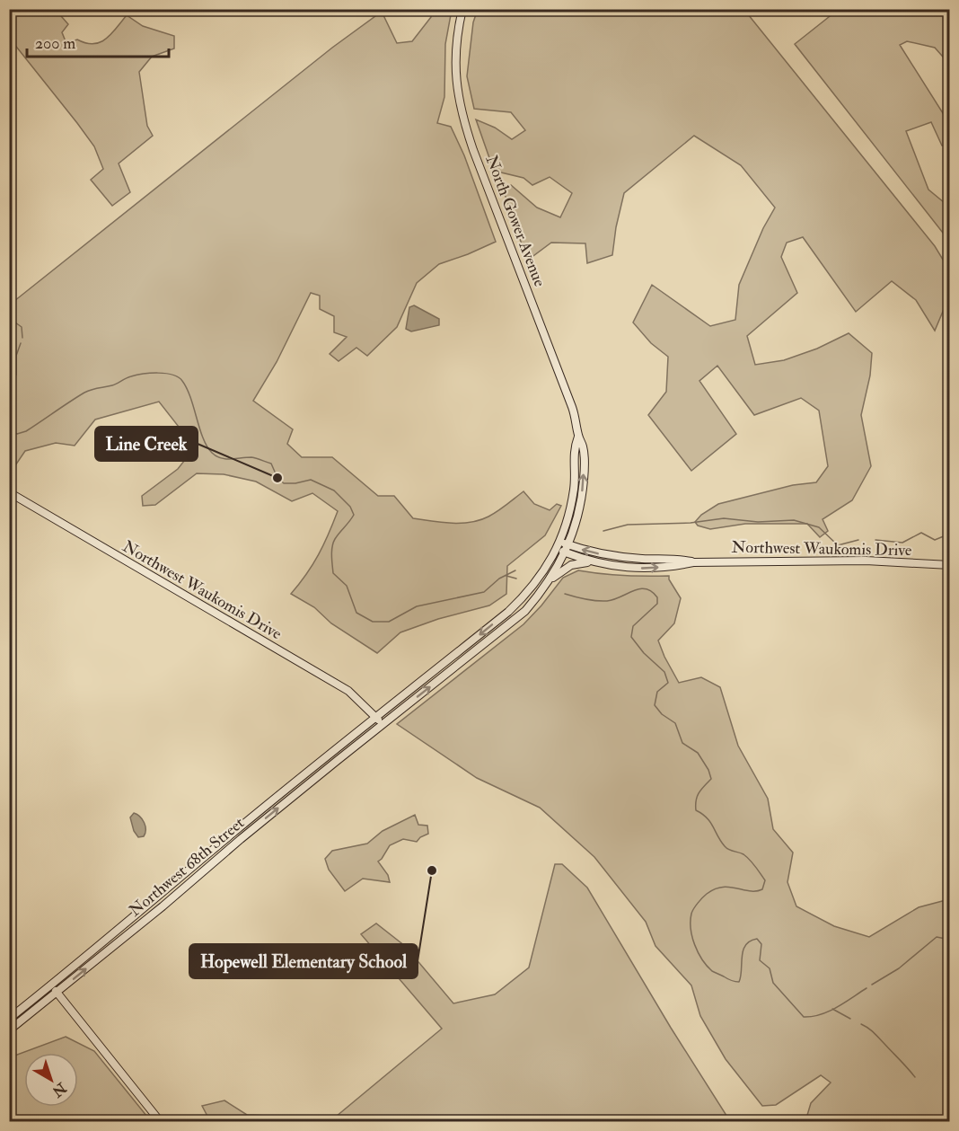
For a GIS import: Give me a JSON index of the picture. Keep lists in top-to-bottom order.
{
  "streets": {
    "main road": ["North Gower Avenue", "Northwest Waukomis Drive", "Northwest 68th Street"]
  },
  "crossings": [
    ["North Gower Avenue", "Northwest Waukomis Drive"],
    ["North Gower Avenue", "Northwest 68th Street"],
    ["Northwest Waukomis Drive", "Northwest 68th Street"]
  ],
  "places": ["Line Creek", "Hopewell Elementary School"],
  "scale_bar": "200 m",
  "north": "bottom right"
}
